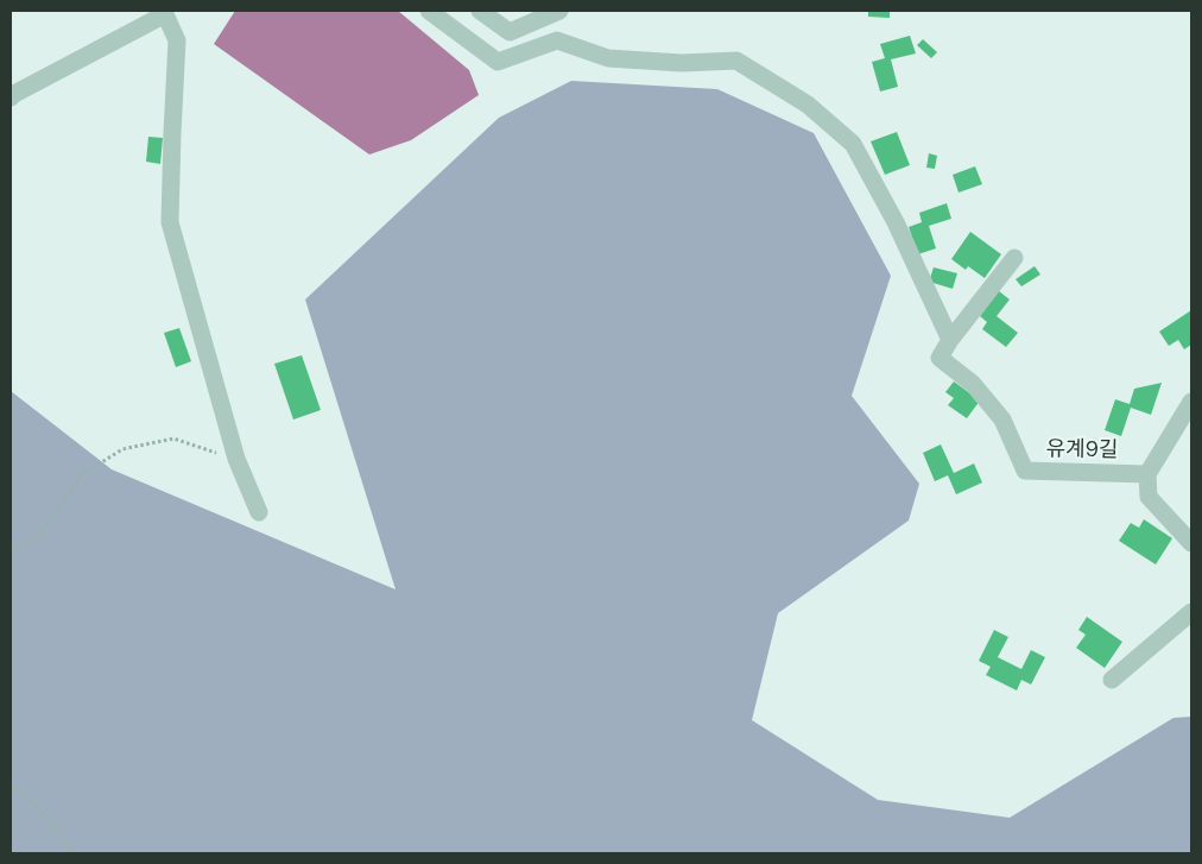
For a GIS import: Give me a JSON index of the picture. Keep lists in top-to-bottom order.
{
  "streets": {
    "street": ["유계9길"]
  }
}
